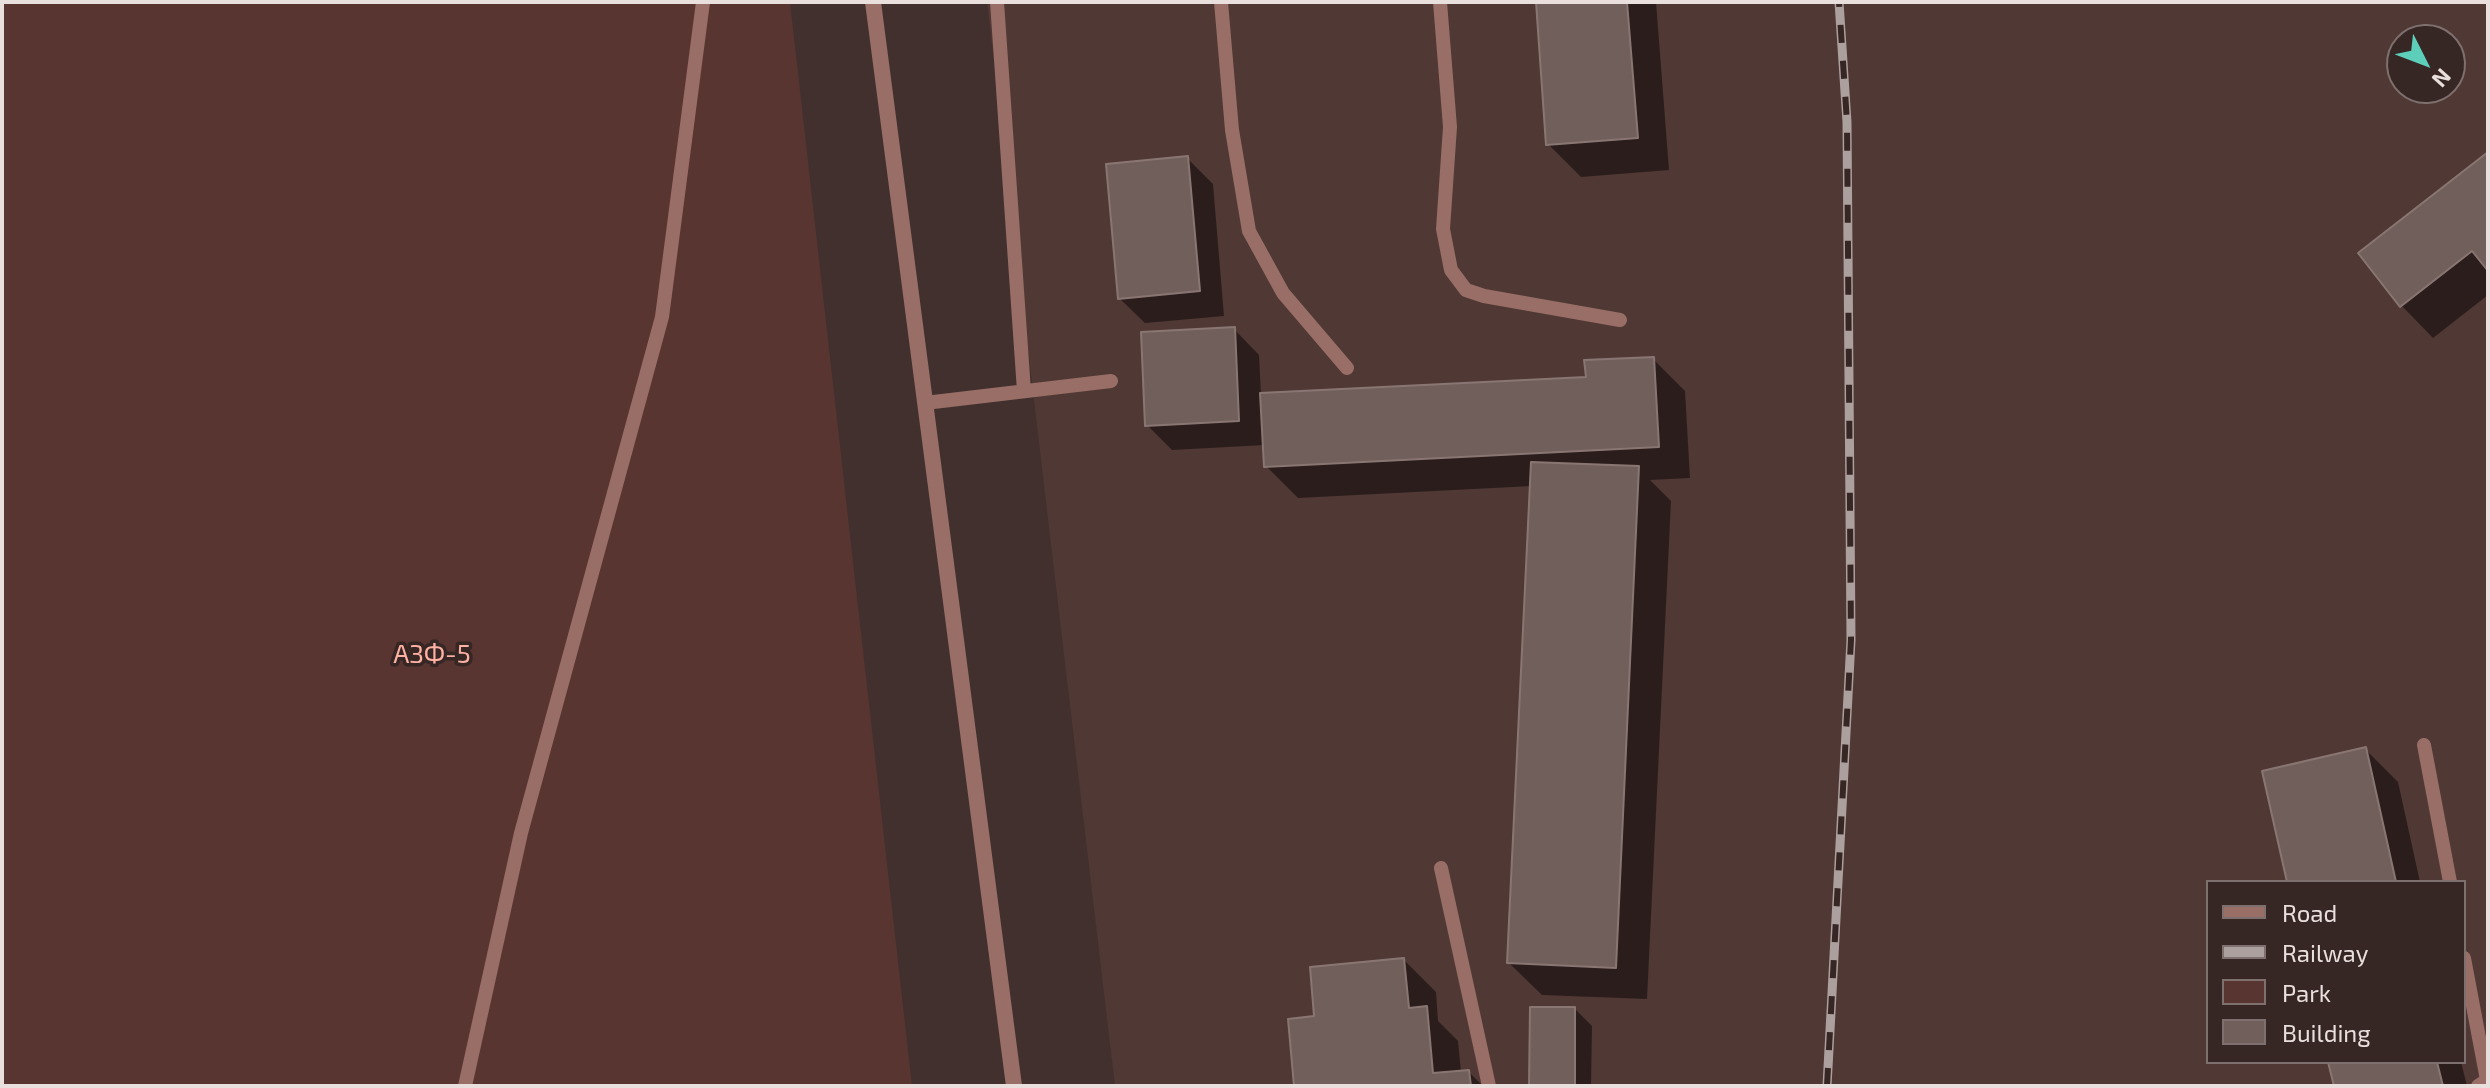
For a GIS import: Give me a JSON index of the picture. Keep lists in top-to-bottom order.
{
  "parks": ["АЗФ-5"],
  "legend": [
    "Road",
    "Railway",
    "Park",
    "Building"
  ],
  "north": "bottom right"
}
